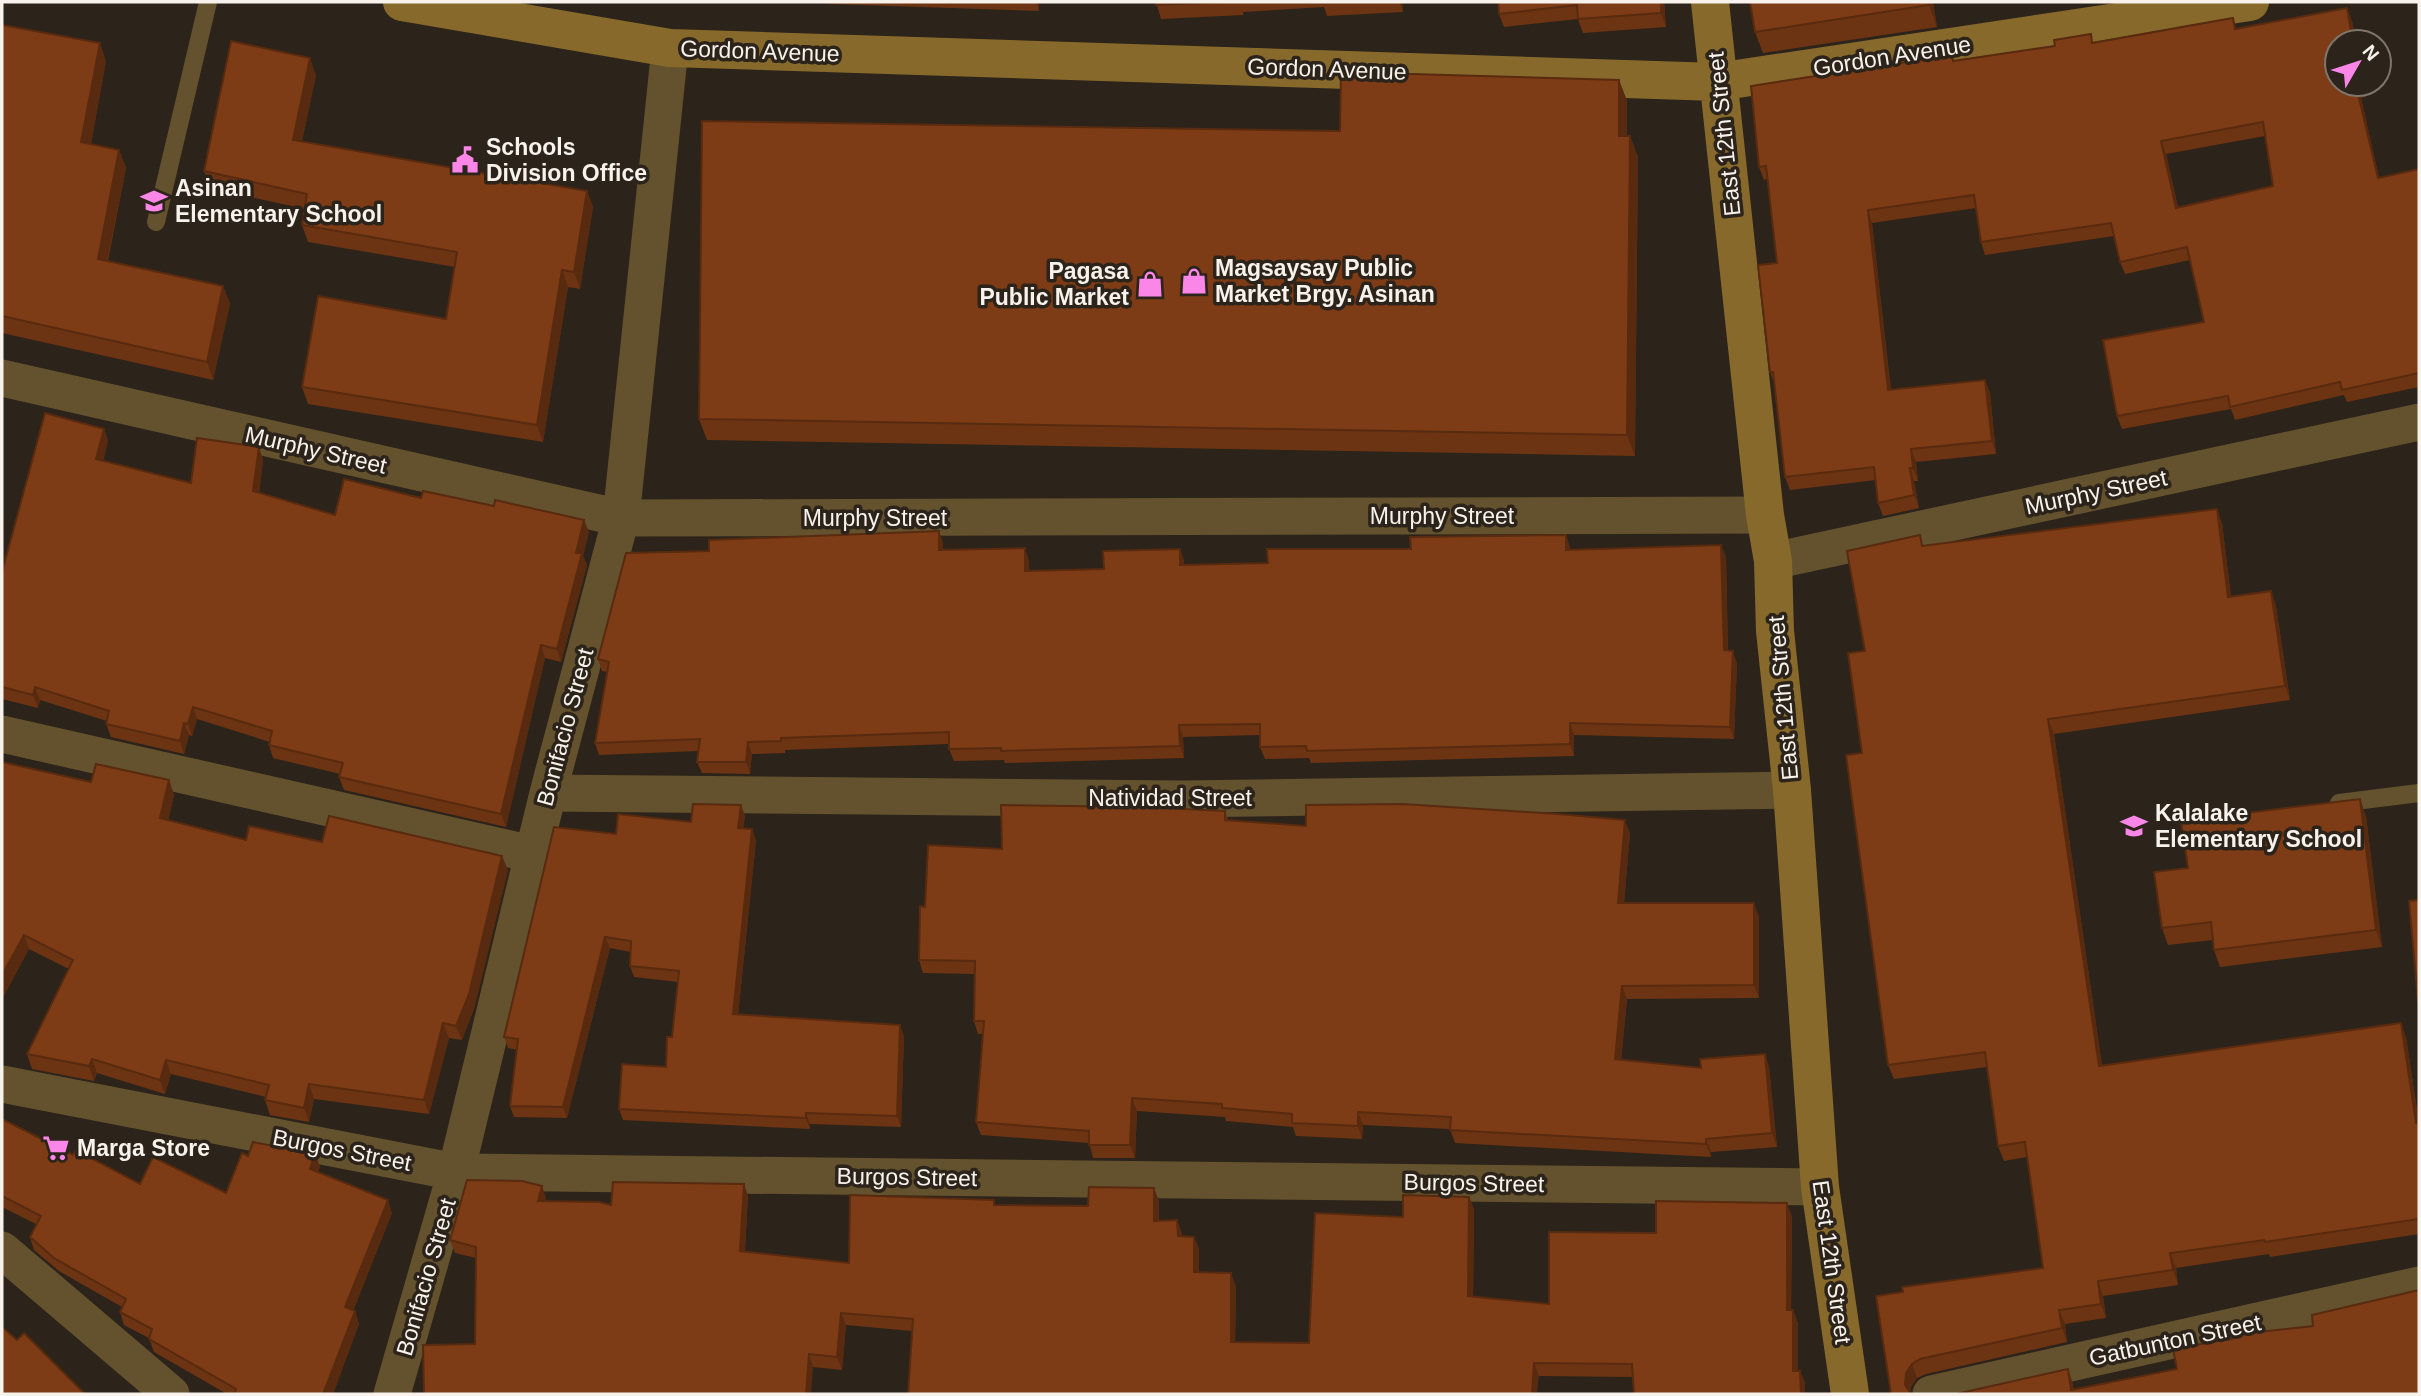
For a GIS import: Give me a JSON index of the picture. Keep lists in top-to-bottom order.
{
  "streets": {
    "main road": ["Gordon Avenue", "East 12th Street"],
    "street": [
      "Murphy Street",
      "Bonifacio Street",
      "Natividad Street",
      "Burgos Street",
      "Gatbunton Street"
    ]
  },
  "crossings": [
    ["Gordon Avenue", "East 12th Street"],
    ["Gordon Avenue", "Bonifacio Street"],
    ["East 12th Street", "Murphy Street"],
    ["East 12th Street", "Natividad Street"],
    ["East 12th Street", "Burgos Street"],
    ["Murphy Street", "Bonifacio Street"],
    ["Bonifacio Street", "Natividad Street"],
    ["Bonifacio Street", "Burgos Street"]
  ],
  "places": {
    "public building": ["Schools Division Office"],
    "school or university": ["Asinan Elementary School", "Kalalake Elementary School"],
    "shop": ["Magsaysay Public Market Brgy. Asinan", "Pagasa Public Market"],
    "supermarket": ["Marga Store"]
  },
  "north": "top right"
}
